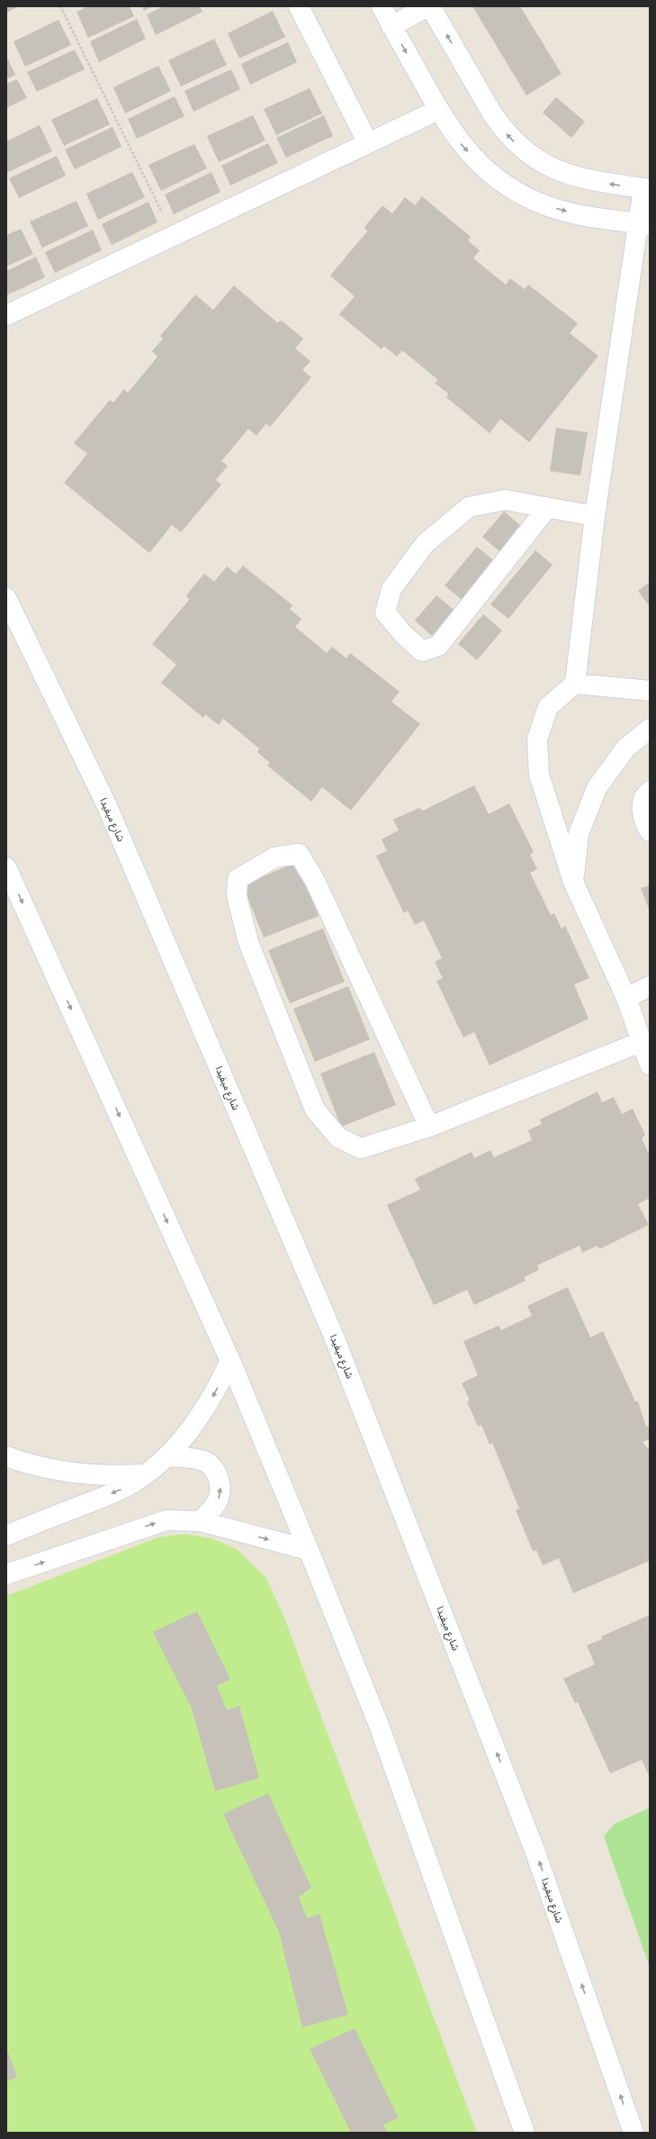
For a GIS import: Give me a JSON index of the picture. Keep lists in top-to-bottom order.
{
  "streets": {
    "street": ["شارع ميفيدا"]
  }
}
